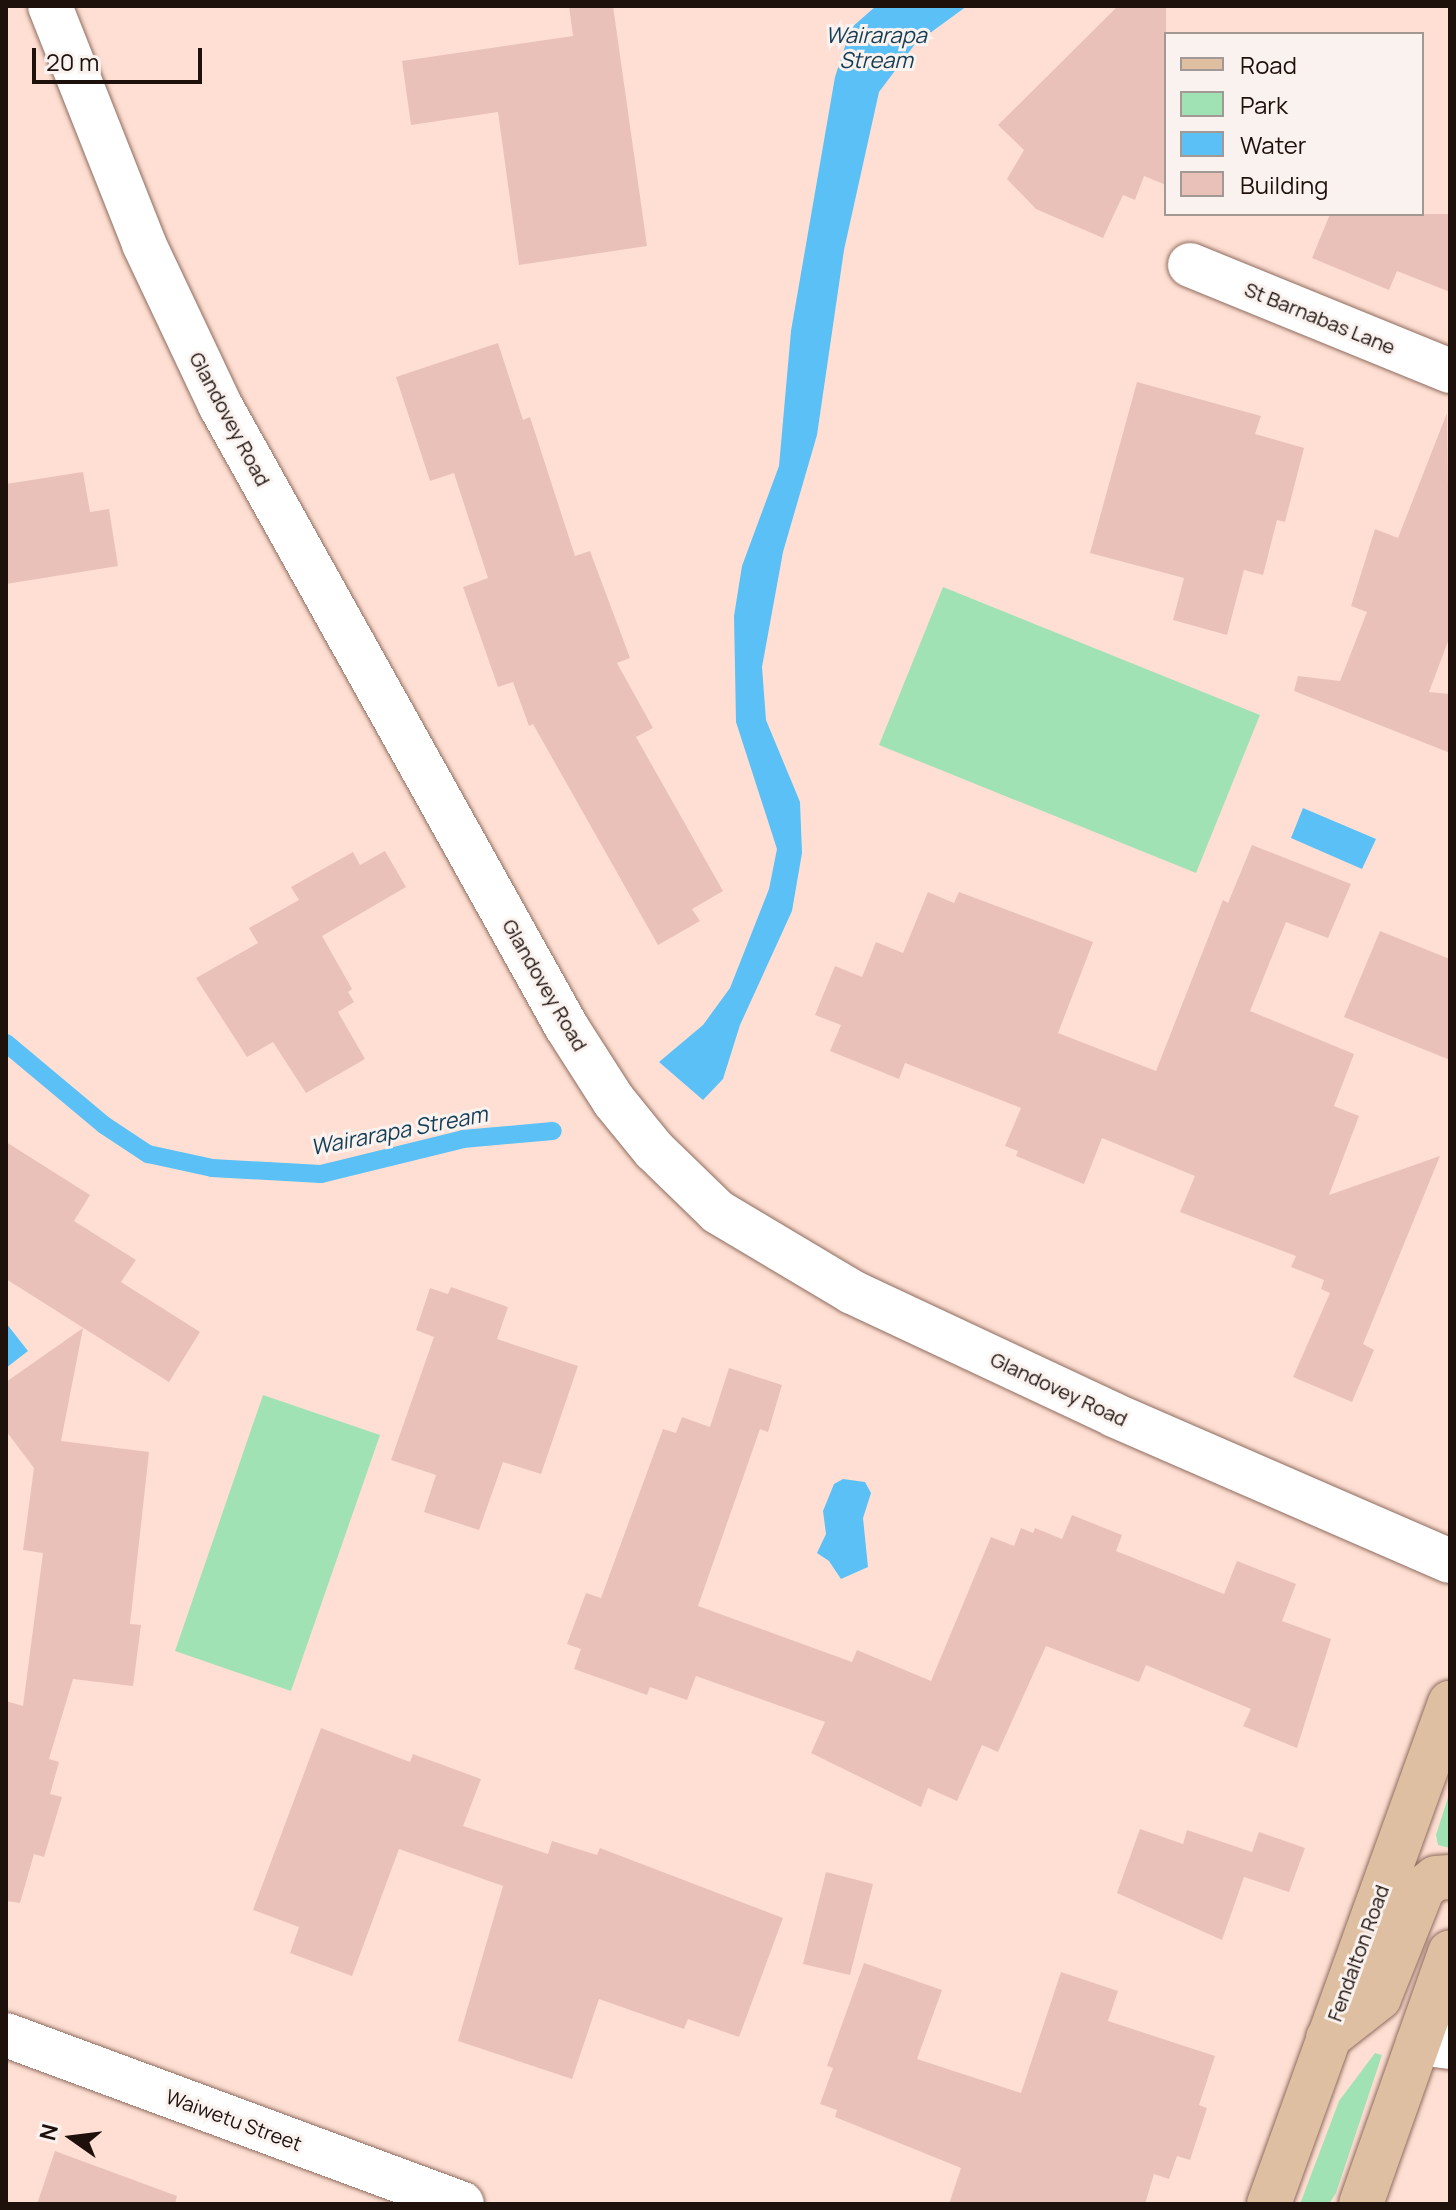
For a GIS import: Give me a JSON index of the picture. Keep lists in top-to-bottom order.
{
  "streets": {
    "main road": ["Fendalton Road"],
    "street": ["St Barnabas Lane", "Glandovey Road", "Waiwetu Street"]
  },
  "water": ["Wairarapa Stream"],
  "legend": [
    "Road",
    "Park",
    "Water",
    "Building"
  ],
  "scale_bar": "20 m",
  "north": "left"
}
